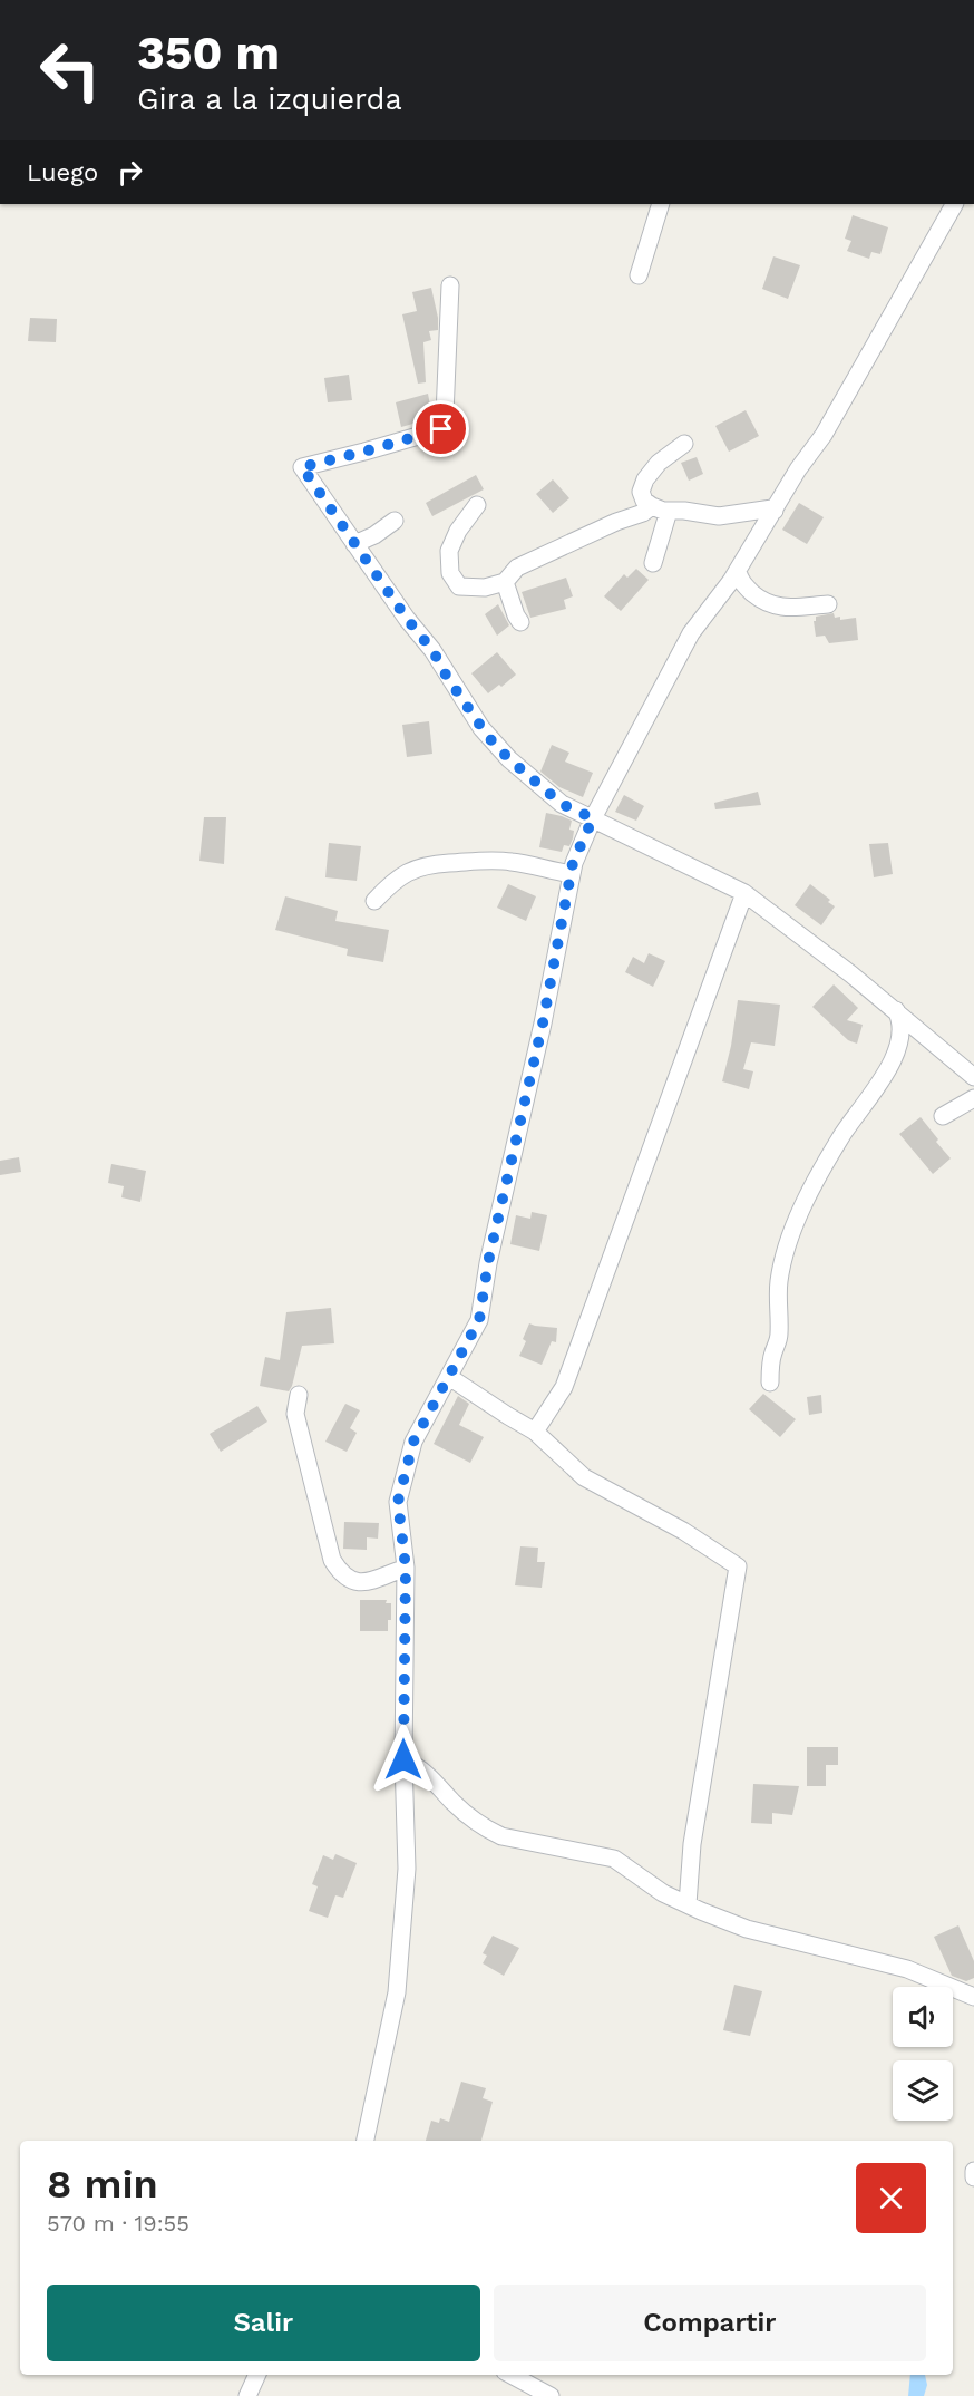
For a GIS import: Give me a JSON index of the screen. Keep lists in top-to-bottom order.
{
  "page": {
    "turn": ["350 m", "Gira a la izquierda"],
    "then": "Luego",
    "heading": ["8 min", "570 m · 19:55"],
    "buttons": ["Salir", "Compartir"]
  }
}
